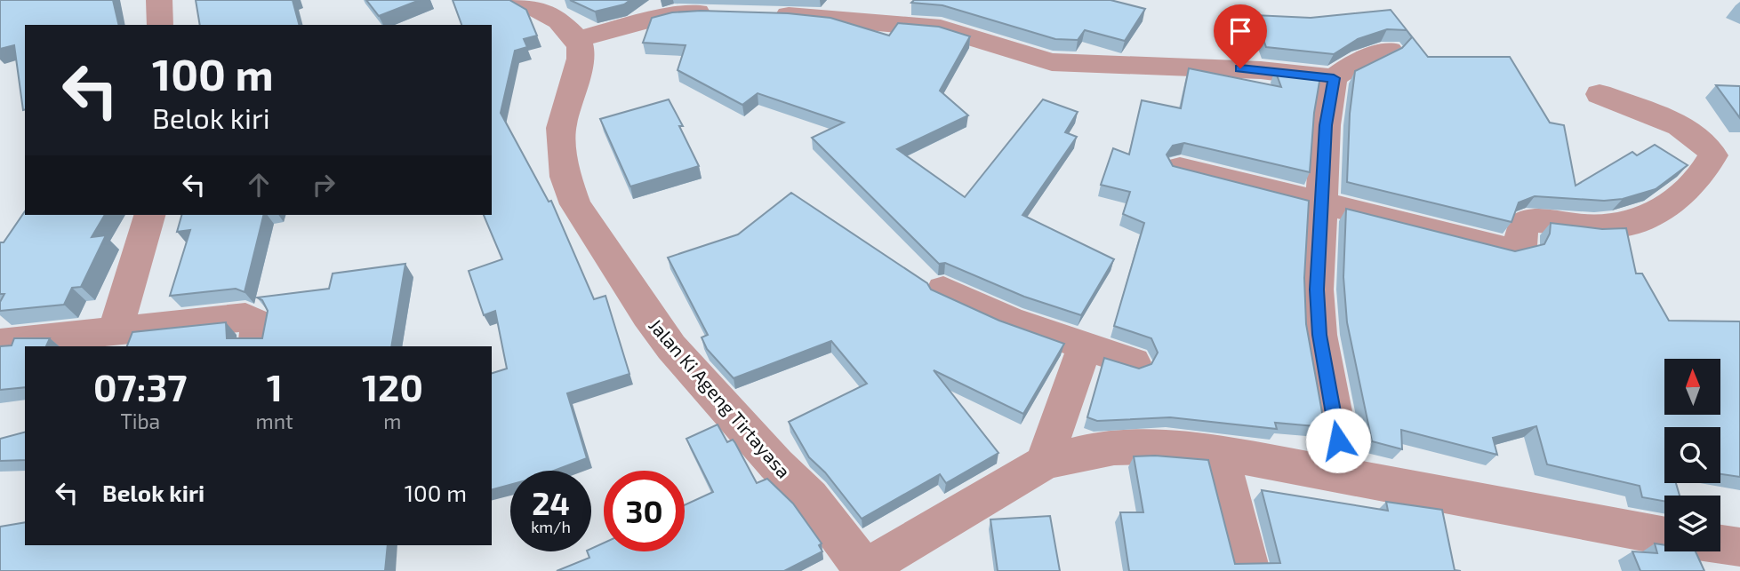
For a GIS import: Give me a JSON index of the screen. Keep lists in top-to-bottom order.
{
  "streets": {
    "street": ["Jalan Ki Ageng Tirtayasa"]
  },
  "north": "top",
  "page": {
    "turn": ["100 m", "Belok kiri"],
    "eta": [
      "07:37",
      "Tiba",
      "1",
      "mnt",
      "120",
      "m"
    ],
    "list": [
      {
        "name": "Belok kiri",
        "value": "100 m"
      }
    ],
    "speed": "24 km/h",
    "limit": "30"
  }
}
